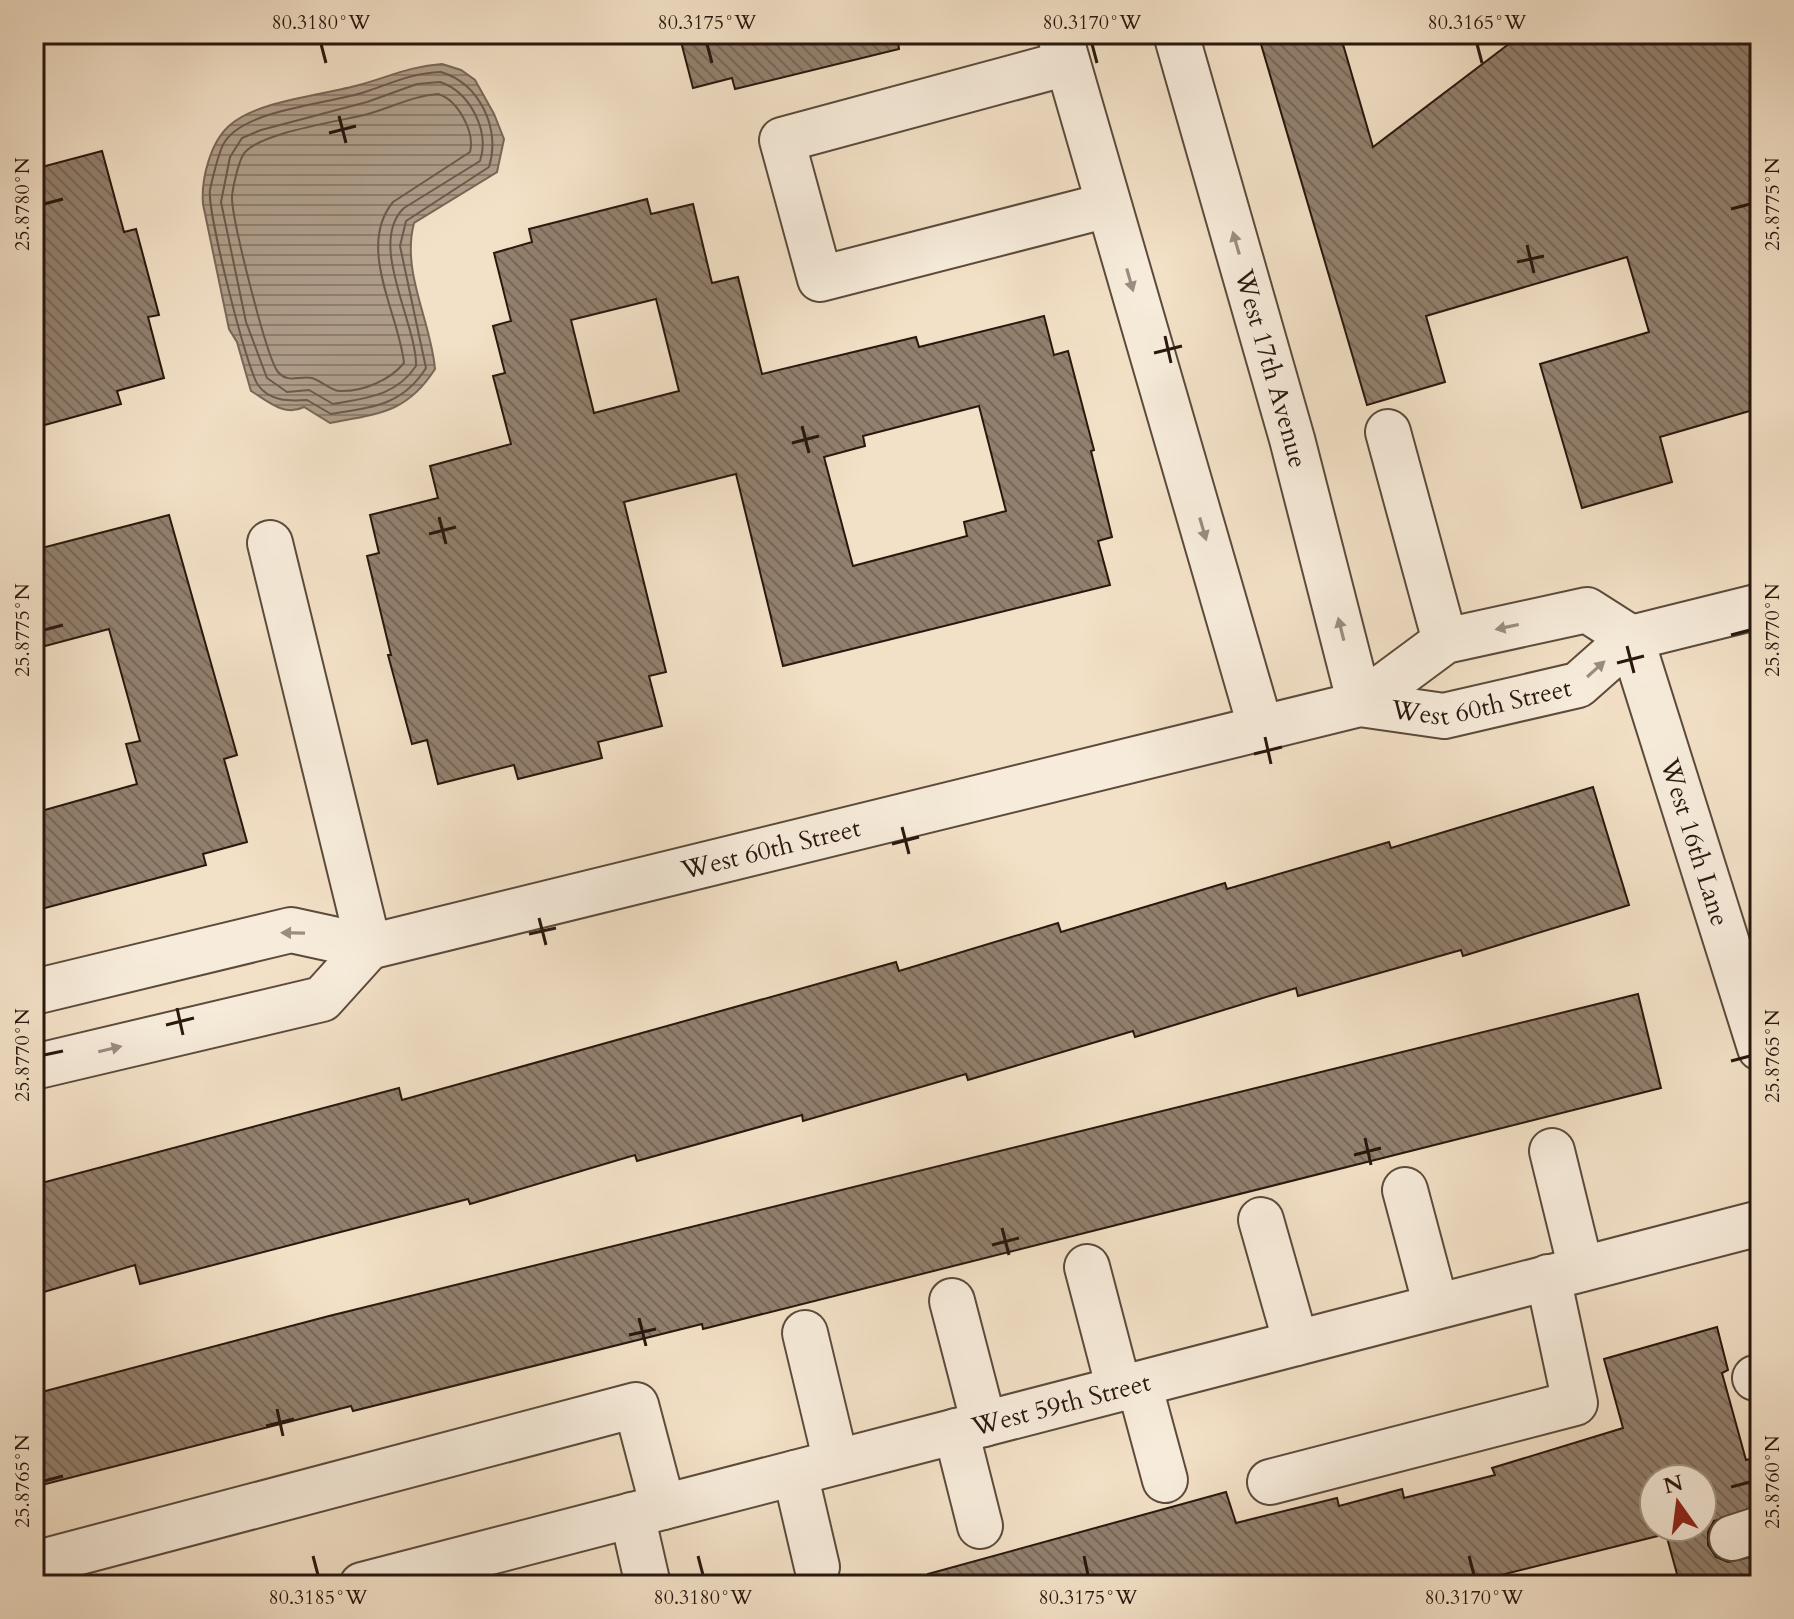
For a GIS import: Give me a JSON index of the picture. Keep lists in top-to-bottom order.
{
  "streets": {
    "street": [
      "West 17th Avenue",
      "West 60th Street",
      "West 16th Lane",
      "West 59th Street"
    ]
  },
  "crossings": [
    ["West 17th Avenue", "West 60th Street"],
    ["West 60th Street", "West 16th Lane"]
  ],
  "north": "top",
  "coordinates": [
    "80.3180°W",
    "80.3175°W",
    "80.3170°W",
    "80.3165°W",
    "25.8780°N",
    "25.8775°N",
    "25.8770°N",
    "25.8765°N",
    "25.8760°N",
    "80.3185°W"
  ]
}
